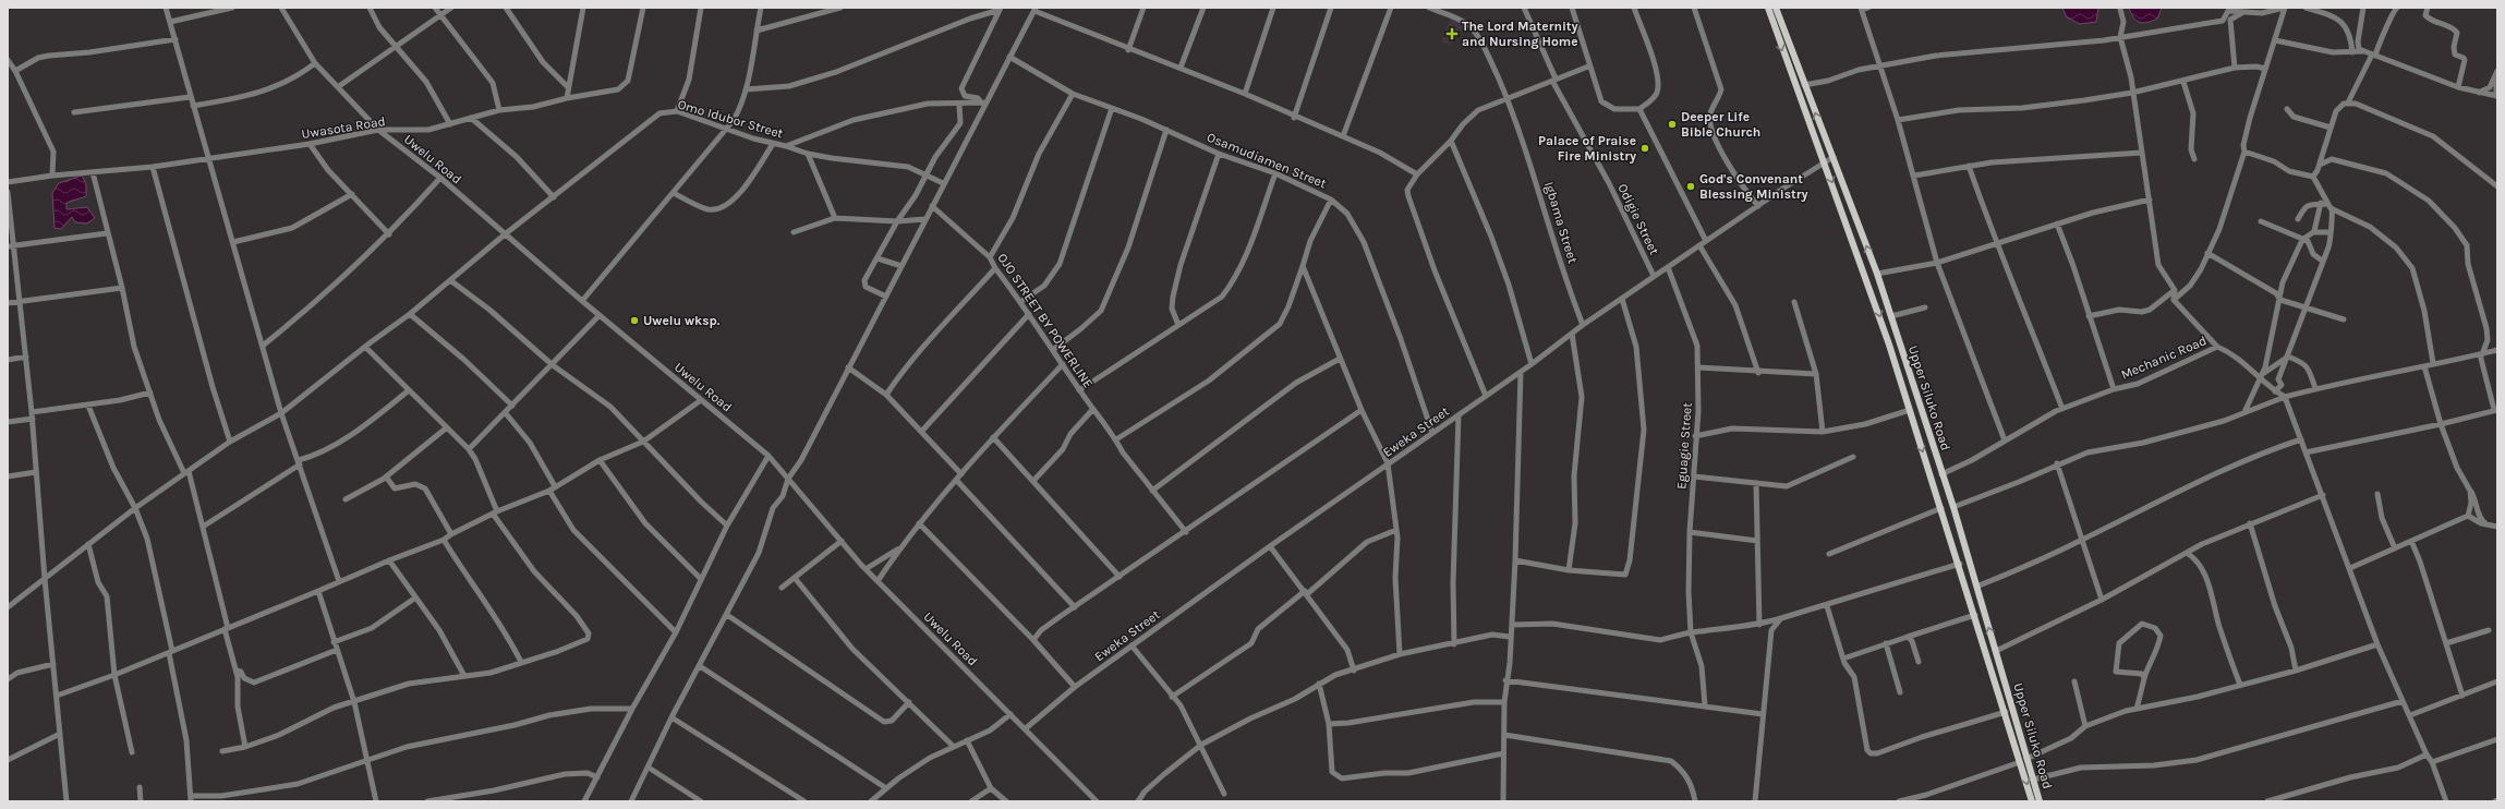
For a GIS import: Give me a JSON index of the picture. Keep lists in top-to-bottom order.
{
  "streets": {
    "main road": ["Upper Siluko Road"],
    "street": [
      "Omo Idubor Street",
      "Uwasota Road",
      "Uwelu Road",
      "Osamudiamen Street",
      "Odigie Street",
      "Igbama Street",
      "OJO STREET BY POWERLINE",
      "Mechanic Road",
      "Eweka Street",
      "Eguagie Street"
    ]
  },
  "crossings": [
    ["Omo Idubor Street", "Uwelu Road"],
    ["Uwasota Road", "Uwelu Road"],
    ["Uwelu Road", "Eweka Street"],
    ["Osamudiamen Street", "Eweka Street"],
    ["Odigie Street", "Eweka Street"],
    ["Igbama Street", "Eweka Street"],
    ["Mechanic Road", "Upper Siluko Road"],
    ["Upper Siluko Road", "Eweka Street"],
    ["Eweka Street", "Eguagie Street"]
  ],
  "places": {
    "health": ["The Lord Maternity and Nursing Home"],
    "other": [
      "Deeper Life Bible Church",
      "Palace of Praise Fire Ministry",
      "God's Convenant Blessing Ministry",
      "Uwelu wksp."
    ]
  }
}
